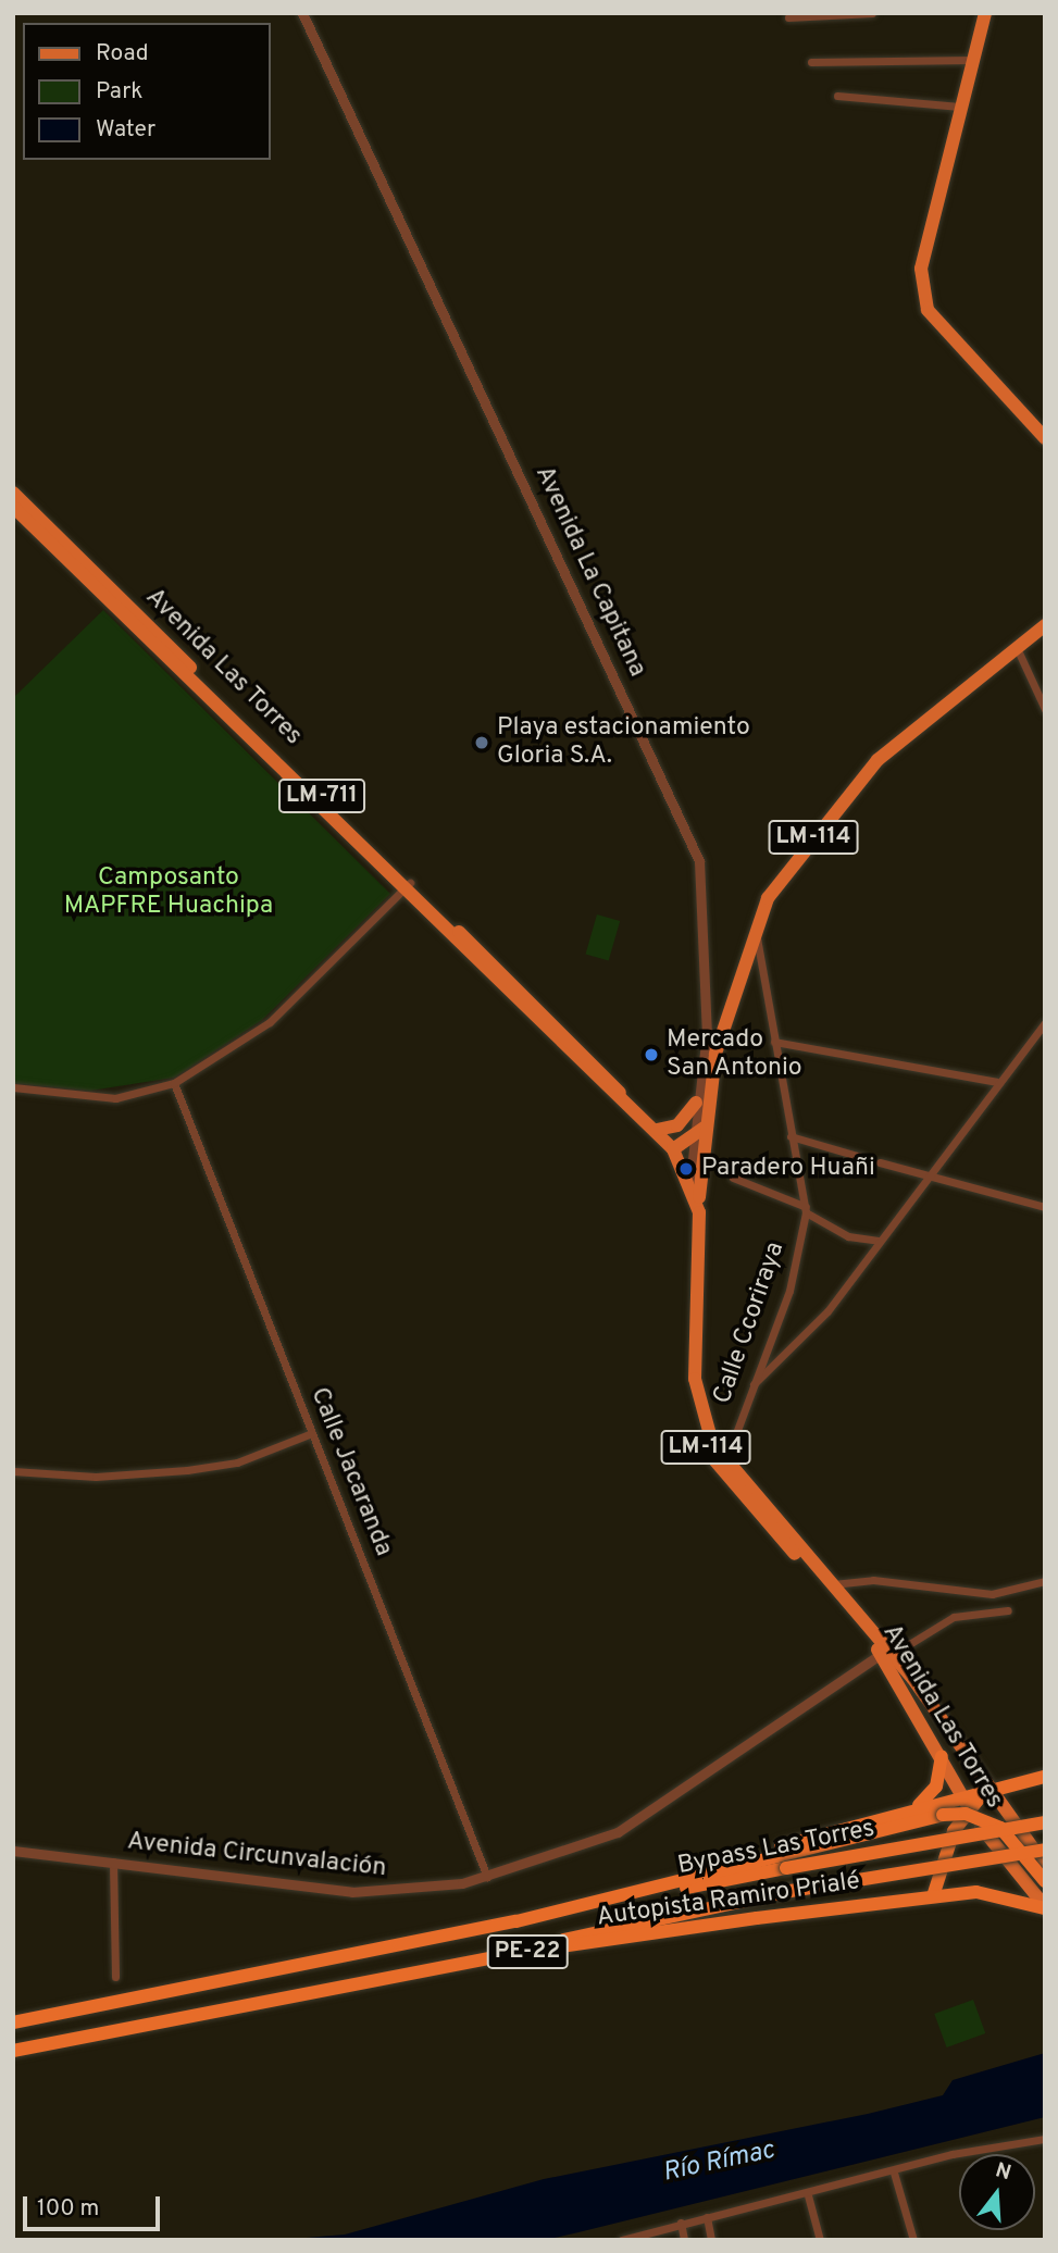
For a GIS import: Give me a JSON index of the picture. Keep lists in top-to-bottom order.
{
  "streets": {
    "highway": ["Bypass Las Torres", "Autopista Ramiro Prialé", "PE-22"],
    "main road": ["Avenida Las Torres", "LM-711", "LM-114"],
    "street": [
      "Avenida La Capitana",
      "Calle Ccoriraya",
      "Calle Jacaranda",
      "Avenida Circunvalación"
    ]
  },
  "crossings": [
    ["Avenida La Capitana", "Avenida Las Torres"],
    ["Avenida Las Torres", "LM-114"],
    ["Avenida Las Torres", "Calle Ccoriraya"],
    ["Avenida Las Torres", "Avenida Circunvalación"],
    ["Avenida Las Torres", "Autopista Ramiro Prialé"],
    ["LM-114", "Calle Ccoriraya"],
    ["Calle Jacaranda", "Avenida Circunvalación"],
    ["Bypass Las Torres", "Autopista Ramiro Prialé"]
  ],
  "water": ["Río Rímac"],
  "parks": ["Camposanto MAPFRE Huachipa"],
  "places": ["Playa estacionamiento Gloria S.A.", "Mercado San Antonio", "Paradero Huañi"],
  "legend": ["Road", "Park", "Water"],
  "scale_bar": "100 m",
  "north": "top"
}
